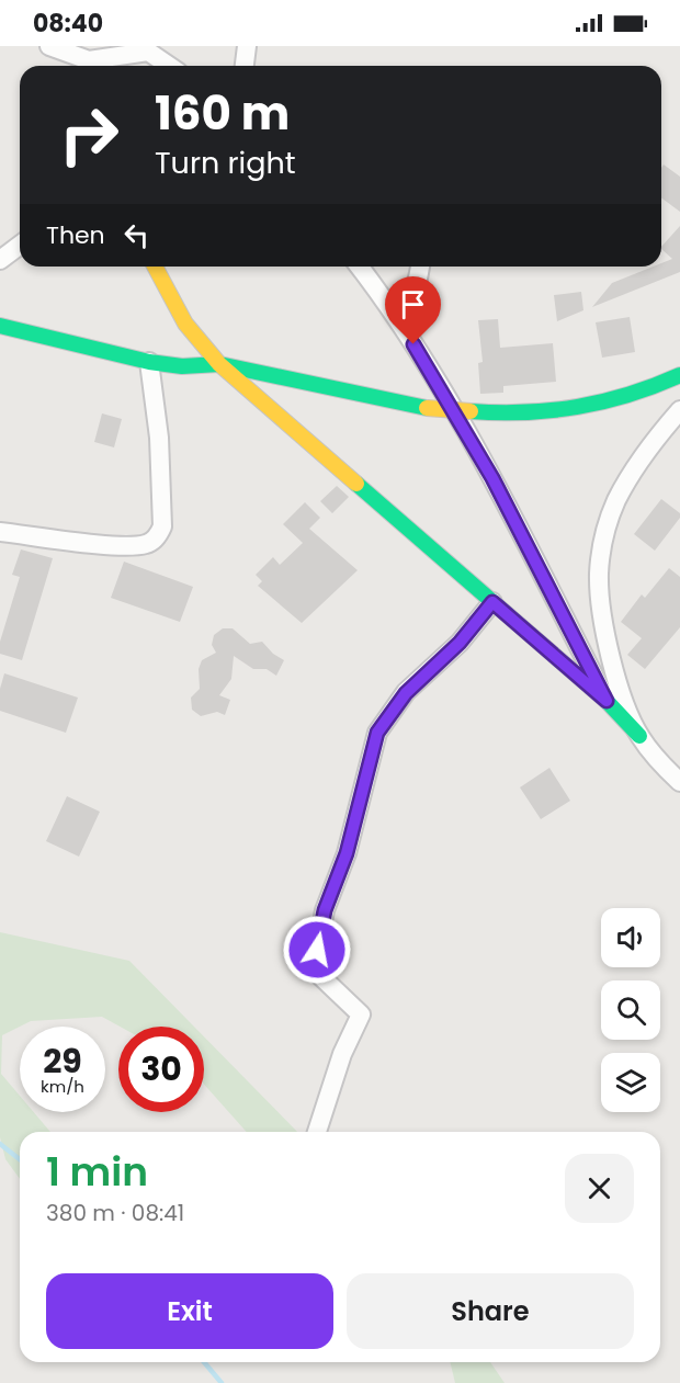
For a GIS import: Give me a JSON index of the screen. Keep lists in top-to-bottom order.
{
  "page": {
    "status": "08:40",
    "turn": ["160 m", "Turn right"],
    "then": "Then",
    "speed": "29 km/h",
    "limit": "30",
    "heading": ["1 min", "380 m · 08:41"],
    "buttons": ["Exit", "Share"]
  }
}
